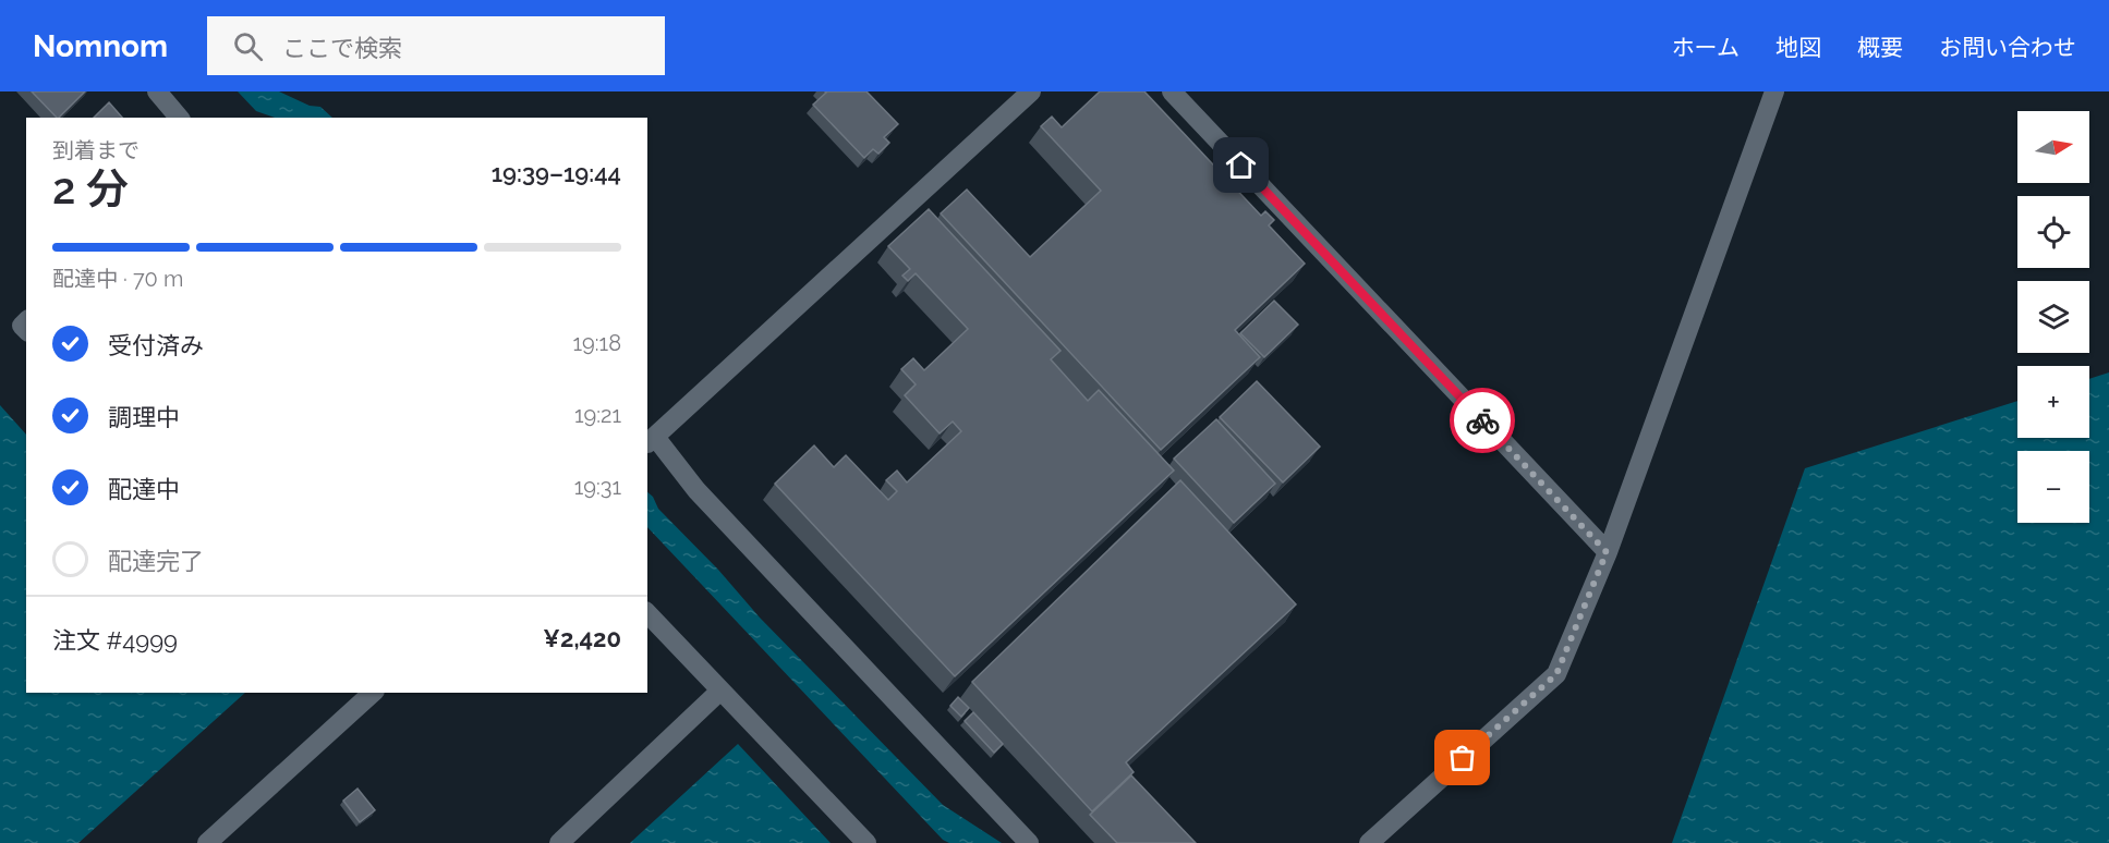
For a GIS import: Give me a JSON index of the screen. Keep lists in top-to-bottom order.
{
  "north": "right",
  "page": {
    "header": "Nomnom",
    "search": "ここで検索",
    "nav": [
      "ホーム",
      "地図",
      "概要",
      "お問い合わせ"
    ],
    "map_buttons": ["+", "−"],
    "heading": ["2 分", "到着まで", "19:39–19:44"],
    "panel": ["注文 #4999", "¥2,420"],
    "bar": "配達中 · 70 m",
    "list": [
      ["受付済み", "19:18"],
      ["調理中", "19:21"],
      ["配達中", "19:31"],
      "配達完了"
    ]
  }
}
